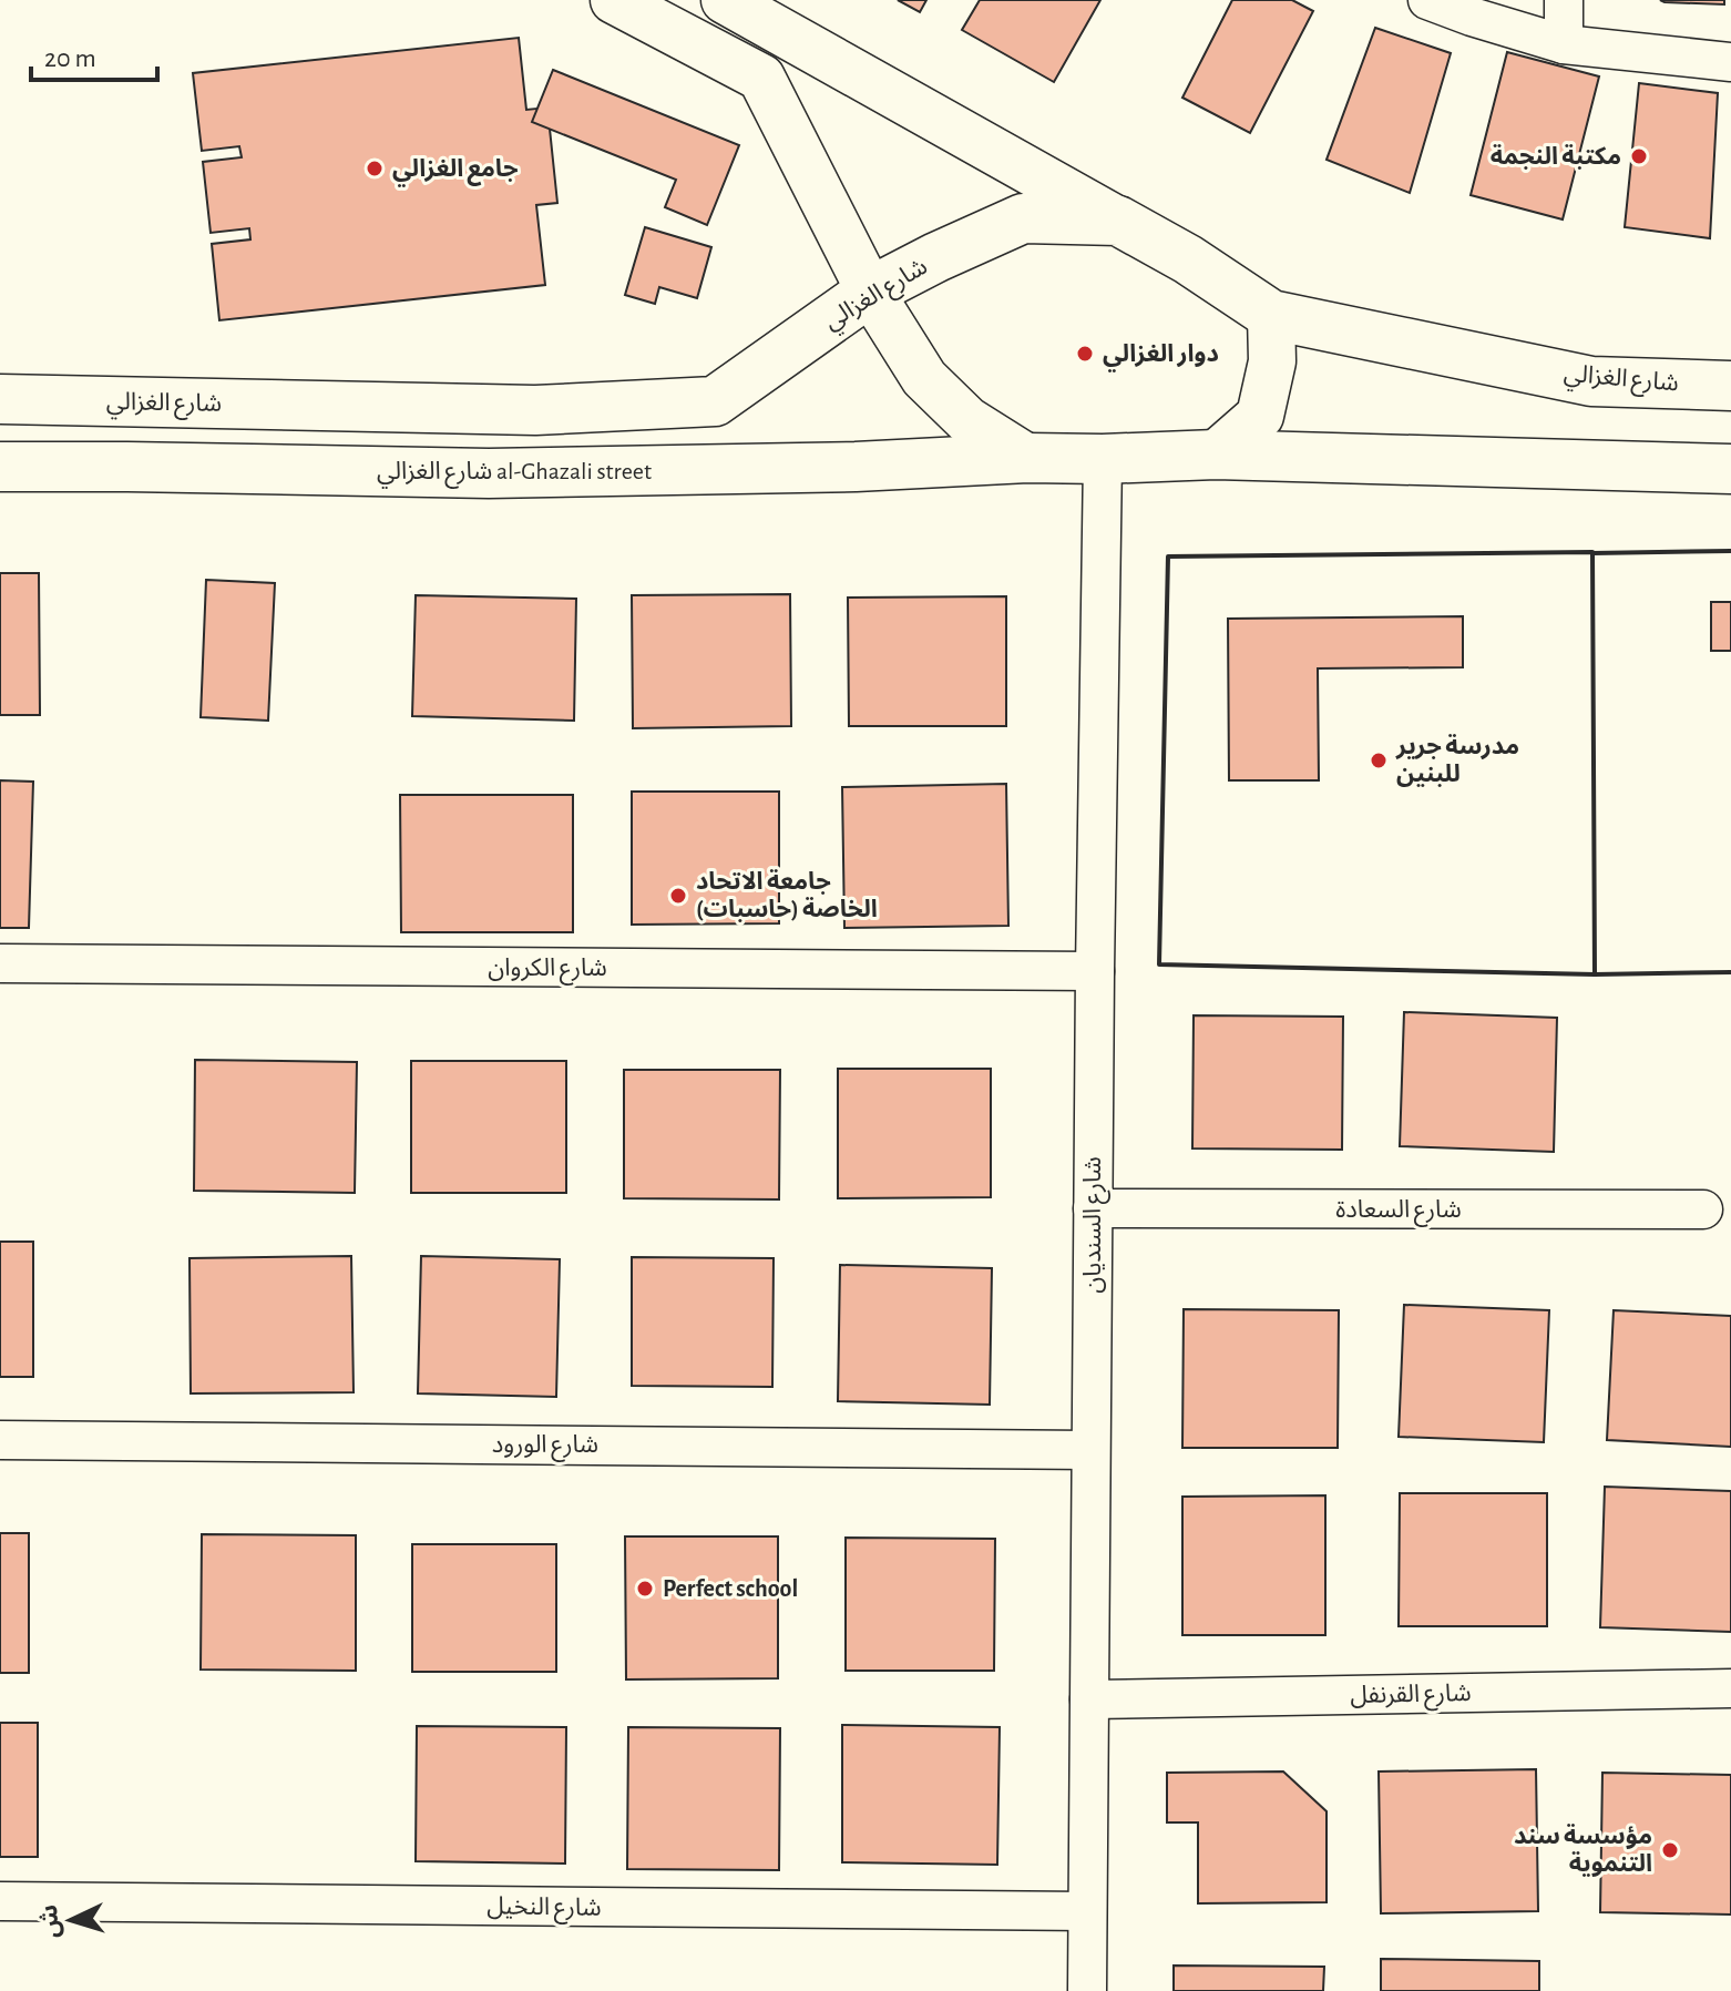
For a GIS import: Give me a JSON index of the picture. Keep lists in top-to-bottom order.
{
  "streets": {
    "main road": ["شارع الغزالي", "شارع الغزالي al-Ghazali street"],
    "street": [
      "شارع الكروان",
      "شارع السعادة",
      "شارع السنديان",
      "شارع الورود",
      "شارع القرنفل",
      "شارع النخيل"
    ]
  },
  "crossings": [
    ["شارع الكروان", "شارع السنديان"],
    ["شارع السعادة", "شارع السنديان"],
    ["شارع السنديان", "شارع الورود"],
    ["شارع السنديان", "شارع القرنفل"],
    ["شارع السنديان", "شارع النخيل"]
  ],
  "places": [
    "مكتبة النجمة",
    "جامع الغزالي",
    "دوار الغزالي",
    "مدرسة جرير للبنين",
    "جامعة الاتحاد الخاصة (حاسبات)",
    "Perfect school",
    "مؤسسة سند التنموية"
  ],
  "scale_bar": "20 m",
  "north": "left"
}
